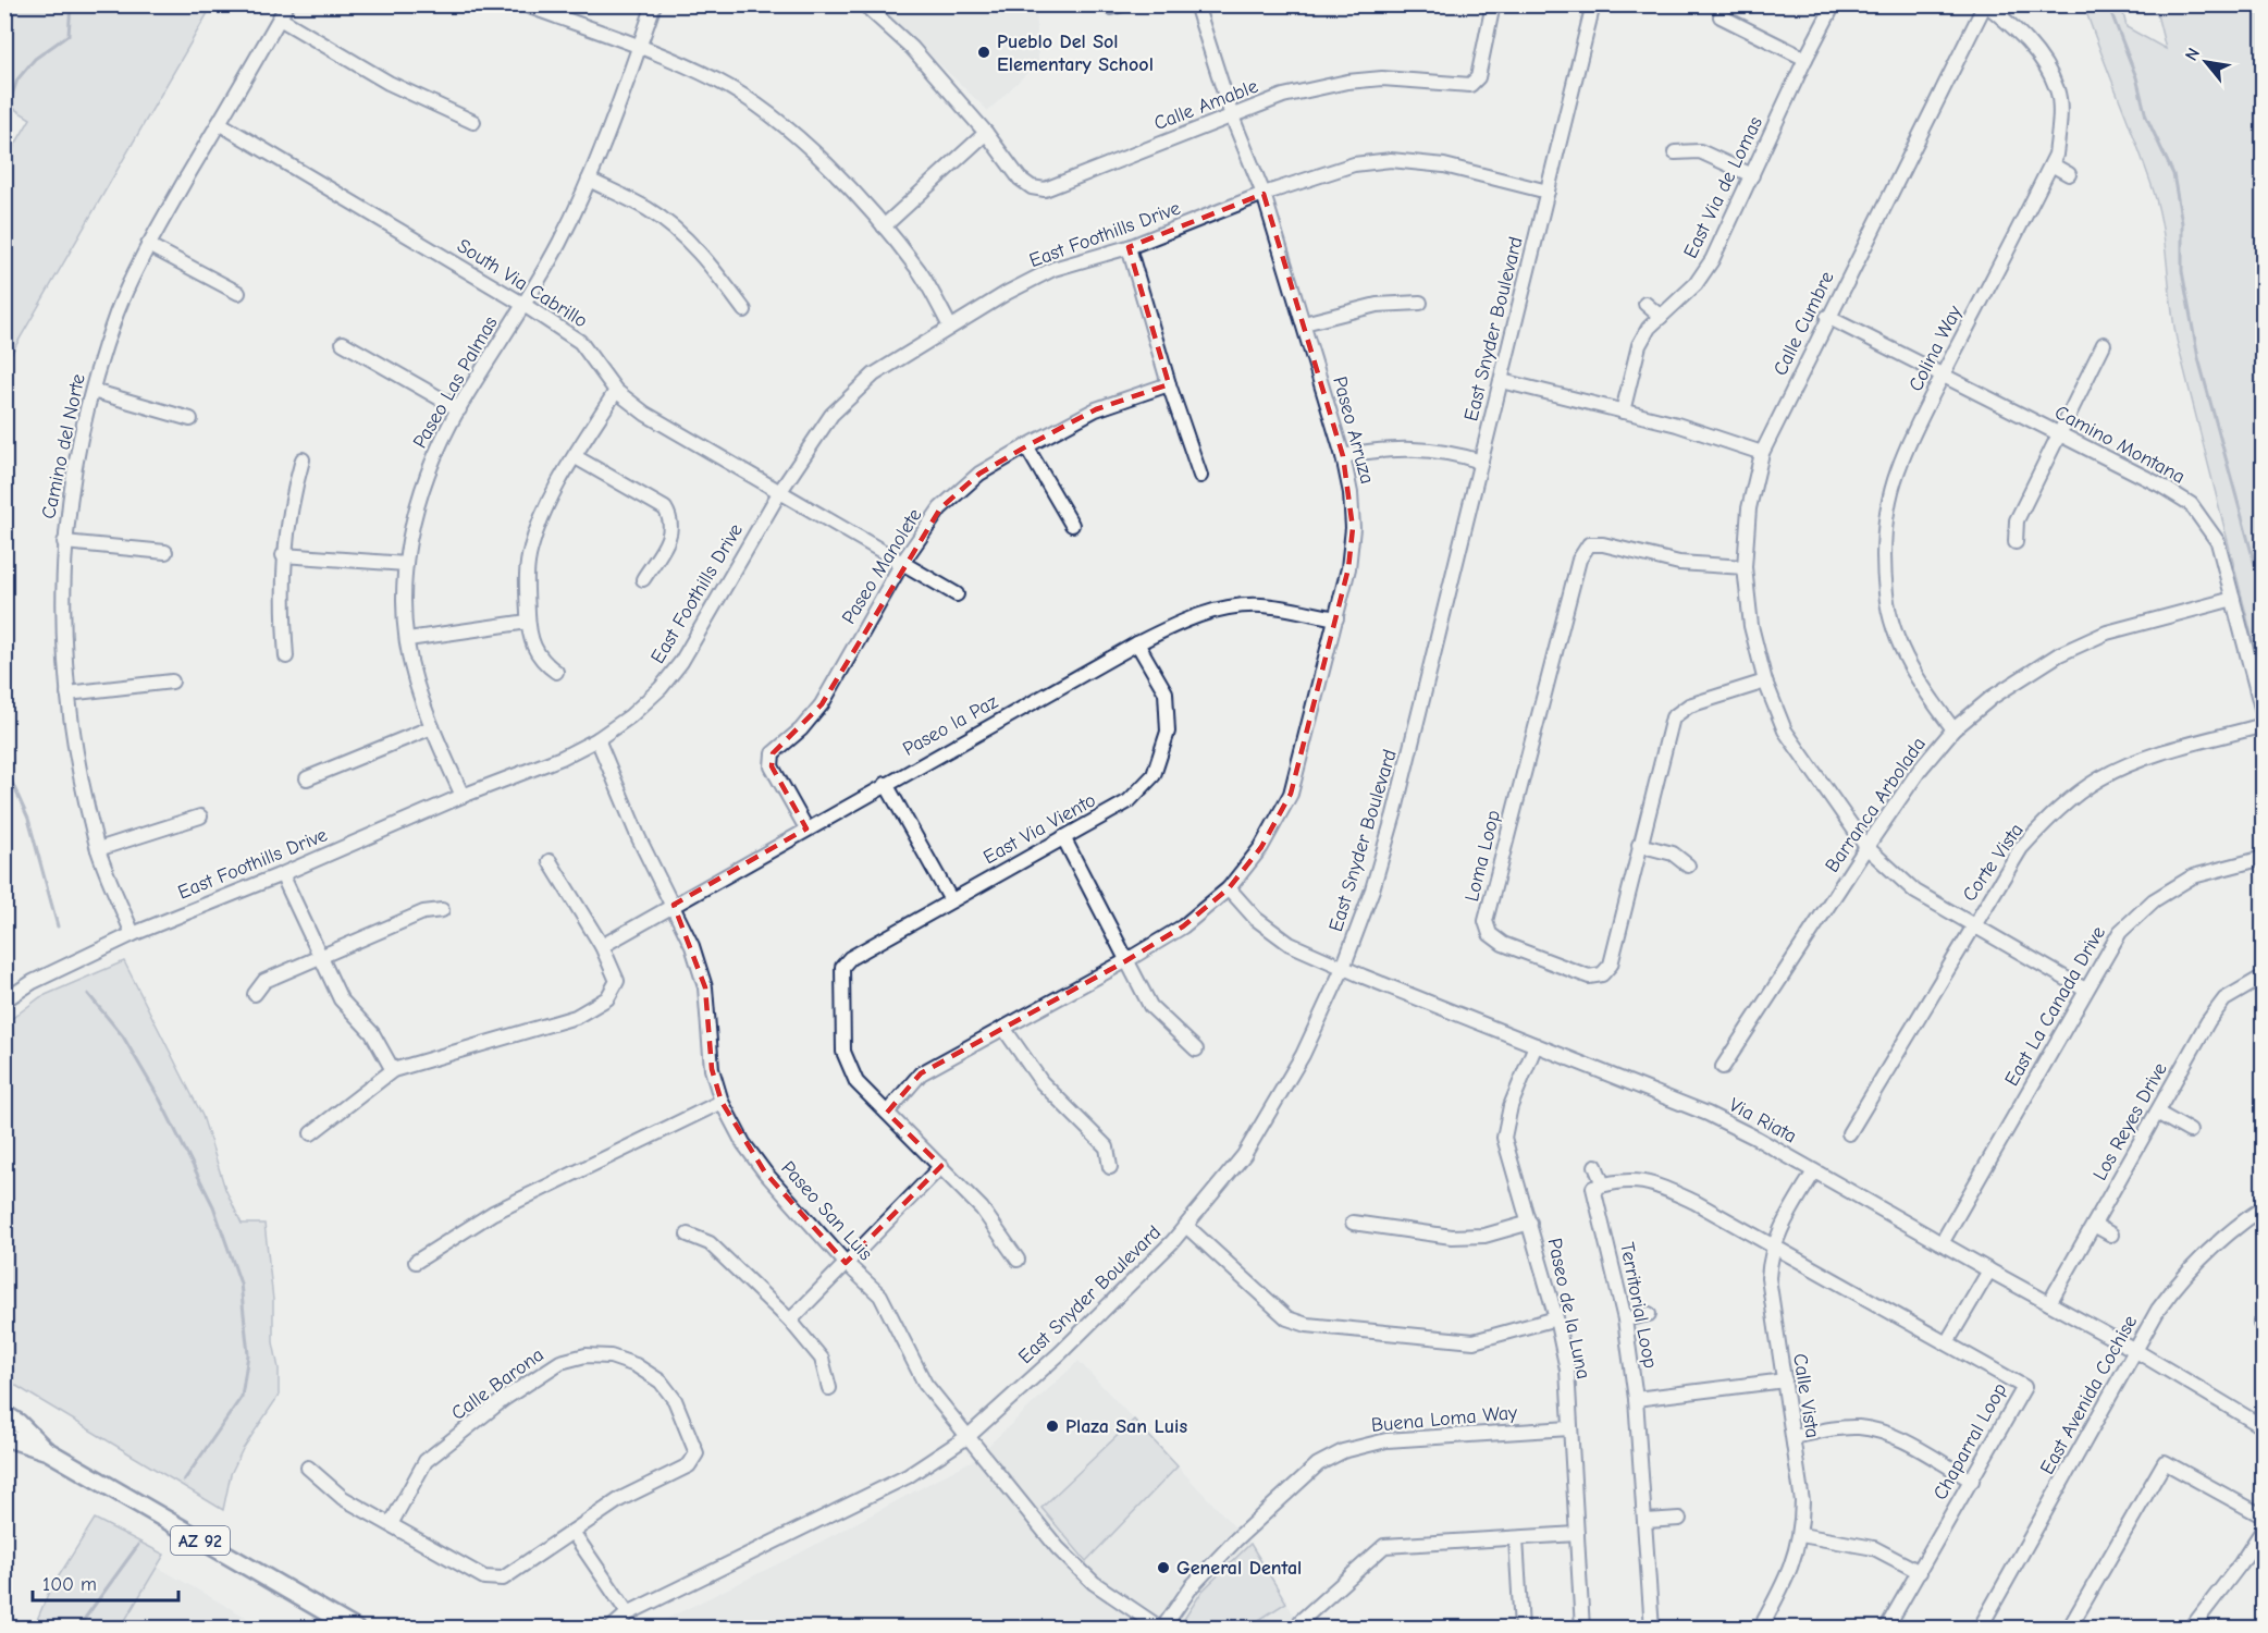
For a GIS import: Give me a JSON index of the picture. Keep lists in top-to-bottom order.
{
  "streets": {
    "main road": ["AZ 92"],
    "street": [
      "Calle Amable",
      "East Via de Lomas",
      "East Foothills Drive",
      "South Via Cabrillo",
      "Calle Cumbre",
      "East Snyder Boulevard",
      "Colina Way",
      "Paseo Las Palmas",
      "Paseo Arruza",
      "Camino Montana",
      "Camino del Norte",
      "Paseo Manolete",
      "Paseo la Paz",
      "Barranca Arbolada",
      "East Via Viento",
      "Loma Loop",
      "Corte Vista",
      "East La Canada Drive",
      "Via Riata",
      "Los Reyes Drive",
      "Paseo San Luis",
      "Territorial Loop",
      "Paseo de la Luna",
      "Calle Barona",
      "East Avenida Cochise",
      "Calle Vista",
      "Buena Loma Way",
      "Chaparral Loop"
    ]
  },
  "crossings": [
    ["Calle Amable", "Paseo Arruza"],
    ["East Foothills Drive", "South Via Cabrillo"],
    ["East Foothills Drive", "East Snyder Boulevard"],
    ["East Foothills Drive", "Paseo Las Palmas"],
    ["East Foothills Drive", "Paseo Arruza"],
    ["East Foothills Drive", "Camino del Norte"],
    ["East Foothills Drive", "Paseo San Luis"],
    ["South Via Cabrillo", "Paseo Las Palmas"],
    ["South Via Cabrillo", "Camino del Norte"],
    ["South Via Cabrillo", "Paseo Manolete"],
    ["Calle Cumbre", "Colina Way"],
    ["Calle Cumbre", "Camino Montana"],
    ["Calle Cumbre", "Barranca Arbolada"],
    ["Calle Cumbre", "Loma Loop"],
    ["Calle Cumbre", "Corte Vista"],
    ["Calle Cumbre", "East La Canada Drive"],
    ["East Snyder Boulevard", "Via Riata"],
    ["East Snyder Boulevard", "Paseo San Luis"],
    ["Colina Way", "Camino Montana"],
    ["Colina Way", "Barranca Arbolada"],
    ["Paseo Arruza", "Paseo la Paz"],
    ["Paseo Arruza", "East Via Viento"],
    ["Paseo Arruza", "Via Riata"],
    ["Camino Montana", "Barranca Arbolada"],
    ["Paseo Manolete", "Paseo la Paz"],
    ["Paseo la Paz", "East Via Viento"],
    ["Paseo la Paz", "Paseo San Luis"],
    ["East La Canada Drive", "Via Riata"],
    ["Via Riata", "Los Reyes Drive"],
    ["Via Riata", "Paseo de la Luna"],
    ["Via Riata", "East Avenida Cochise"],
    ["Via Riata", "Calle Vista"],
    ["Paseo San Luis", "Buena Loma Way"],
    ["Paseo de la Luna", "Buena Loma Way"],
    ["Calle Vista", "Chaparral Loop"]
  ],
  "places": ["Pueblo Del Sol Elementary School", "Plaza San Luis", "General Dental"],
  "scale_bar": "100 m",
  "north": "top left"
}
